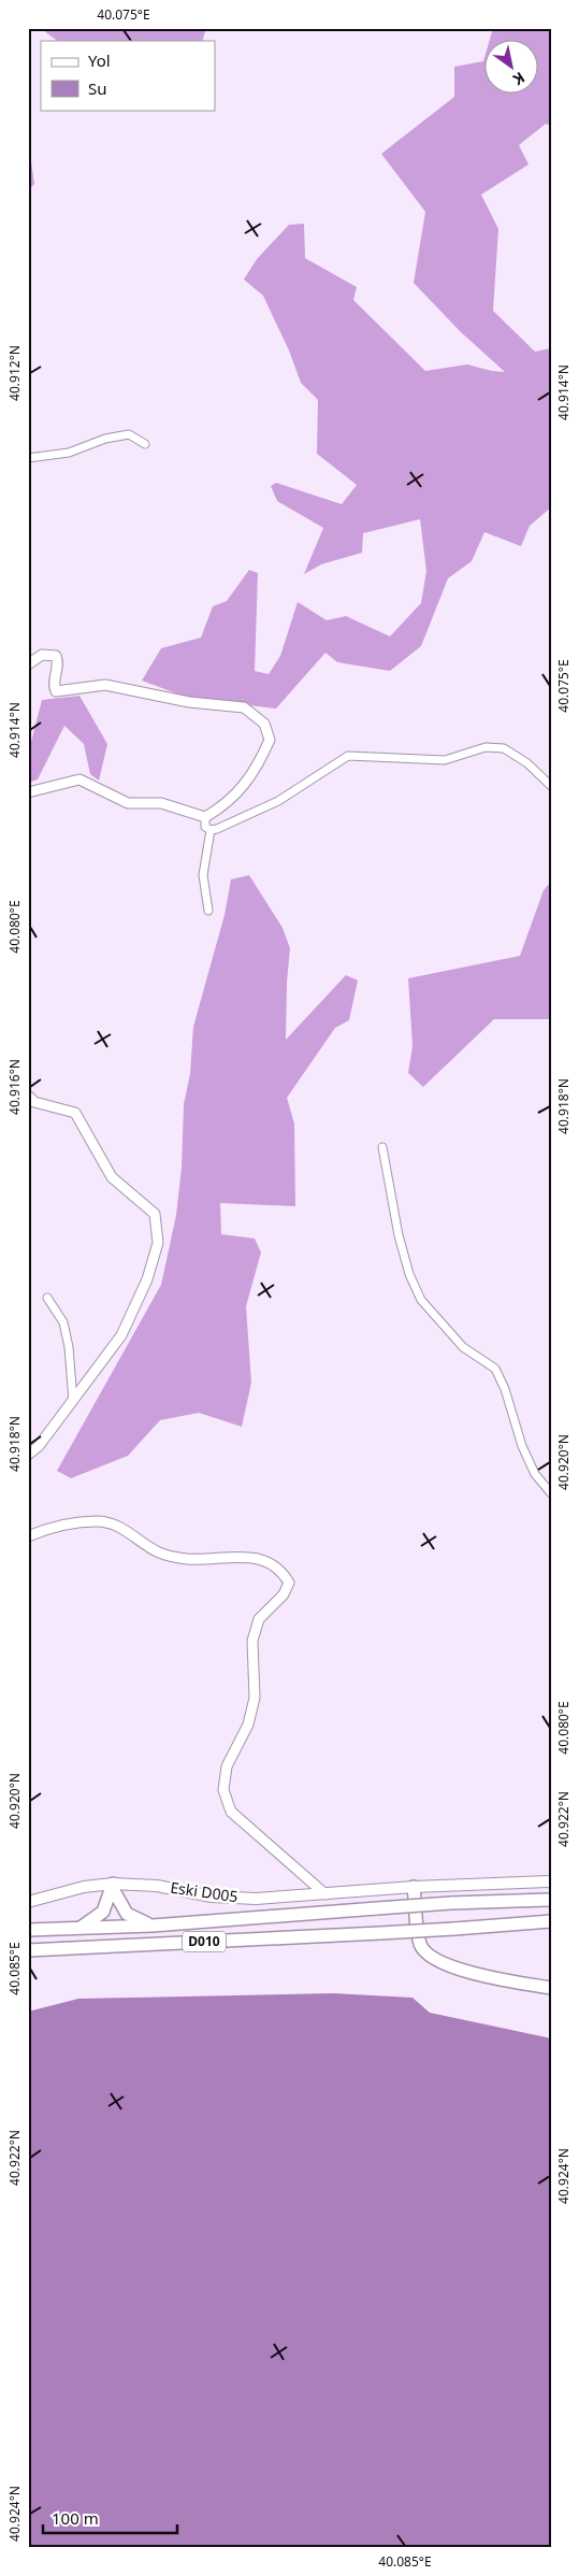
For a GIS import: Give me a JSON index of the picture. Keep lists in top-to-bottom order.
{
  "streets": {
    "highway": ["D010"],
    "main road": ["Eski D005"]
  },
  "legend": ["Yol", "Su"],
  "scale_bar": "100 m",
  "north": "bottom right",
  "coordinates": [
    "40.075°E",
    "40.912°N",
    "40.914°N",
    "40.080°E",
    "40.916°N",
    "40.918°N",
    "40.920°N",
    "40.922°N",
    "40.085°E",
    "40.924°N"
  ]
}
